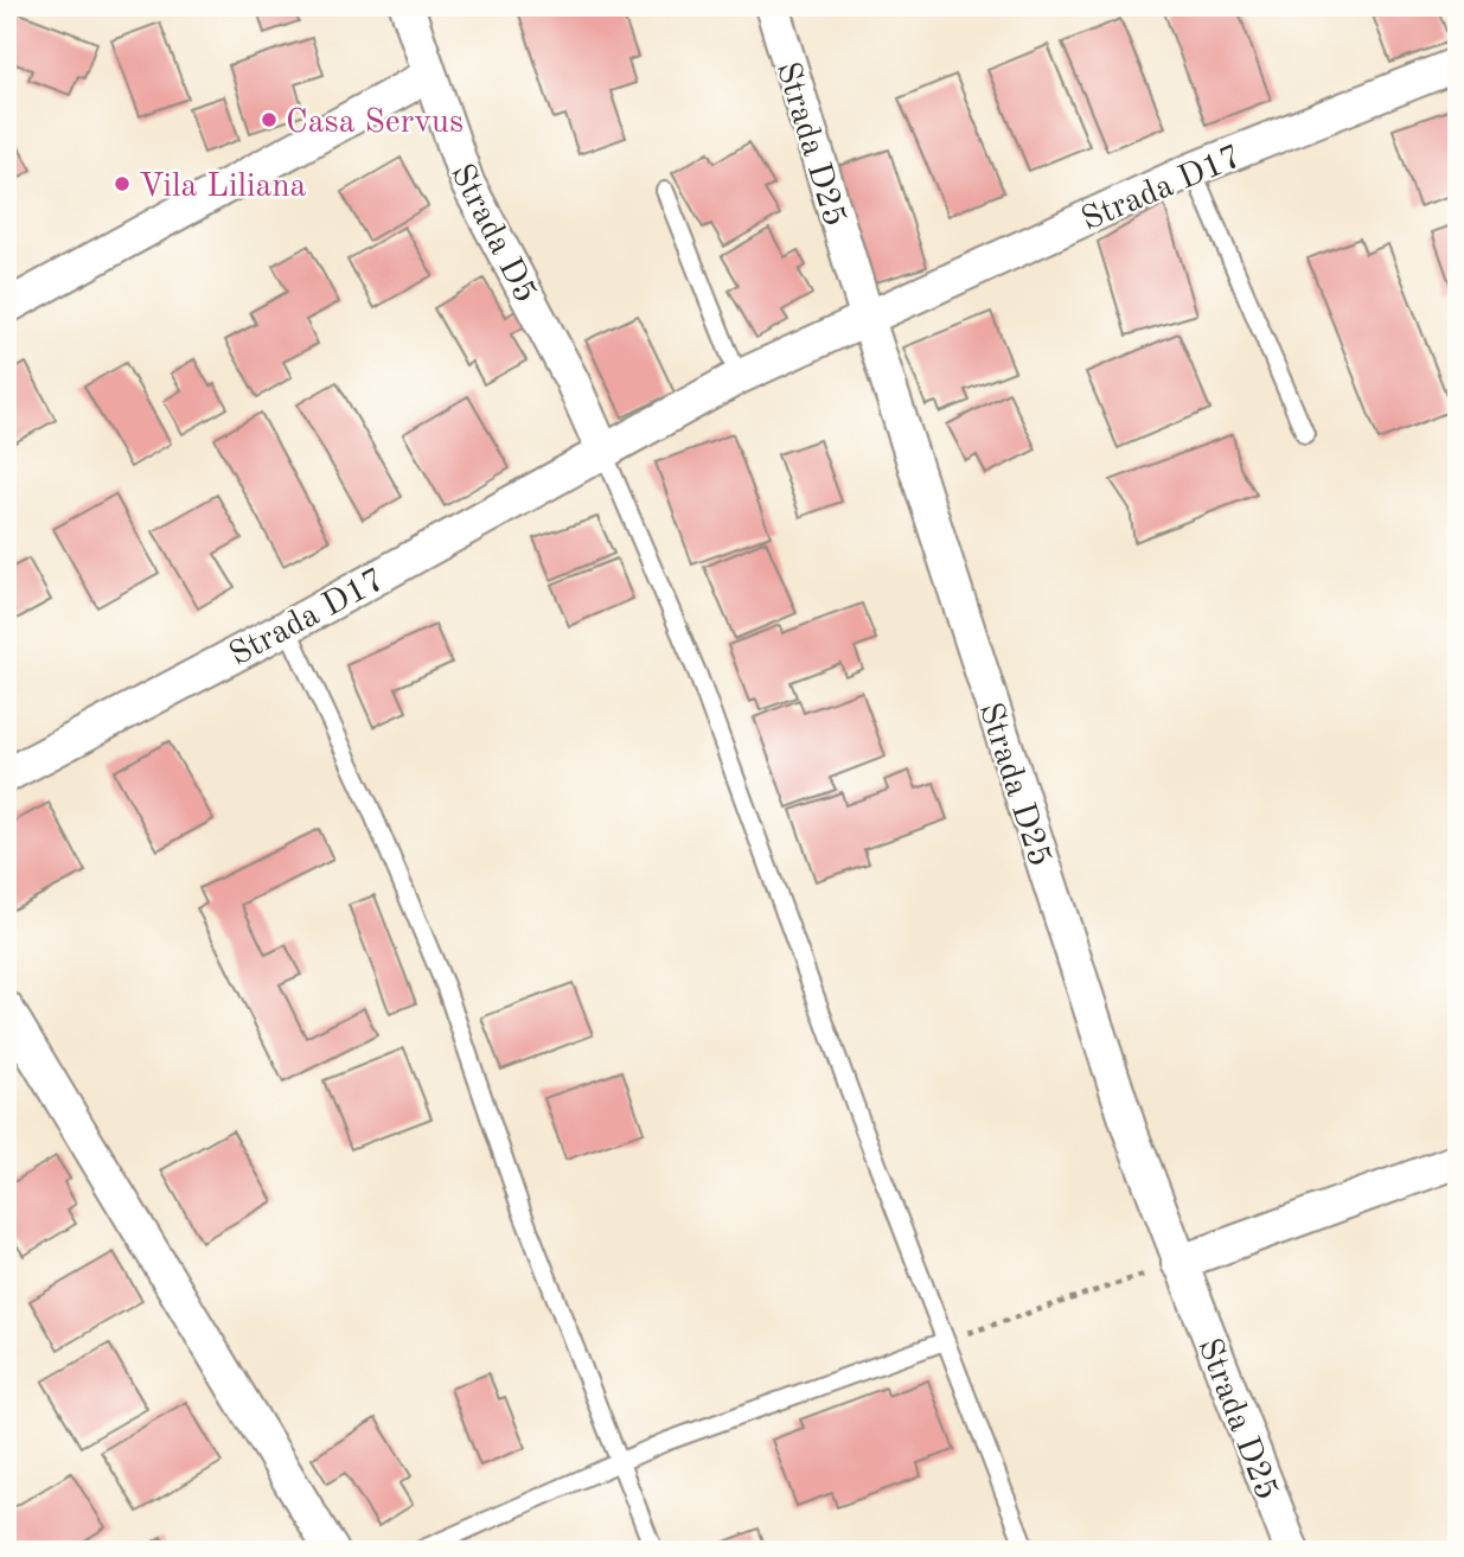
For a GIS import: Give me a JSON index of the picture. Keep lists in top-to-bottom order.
{
  "streets": {
    "street": ["Strada D25", "Strada D17", "Strada D5"]
  },
  "crossings": [
    ["Strada D25", "Strada D17"],
    ["Strada D17", "Strada D5"]
  ],
  "places": ["Casa Servus", "Vila Liliana"]
}
